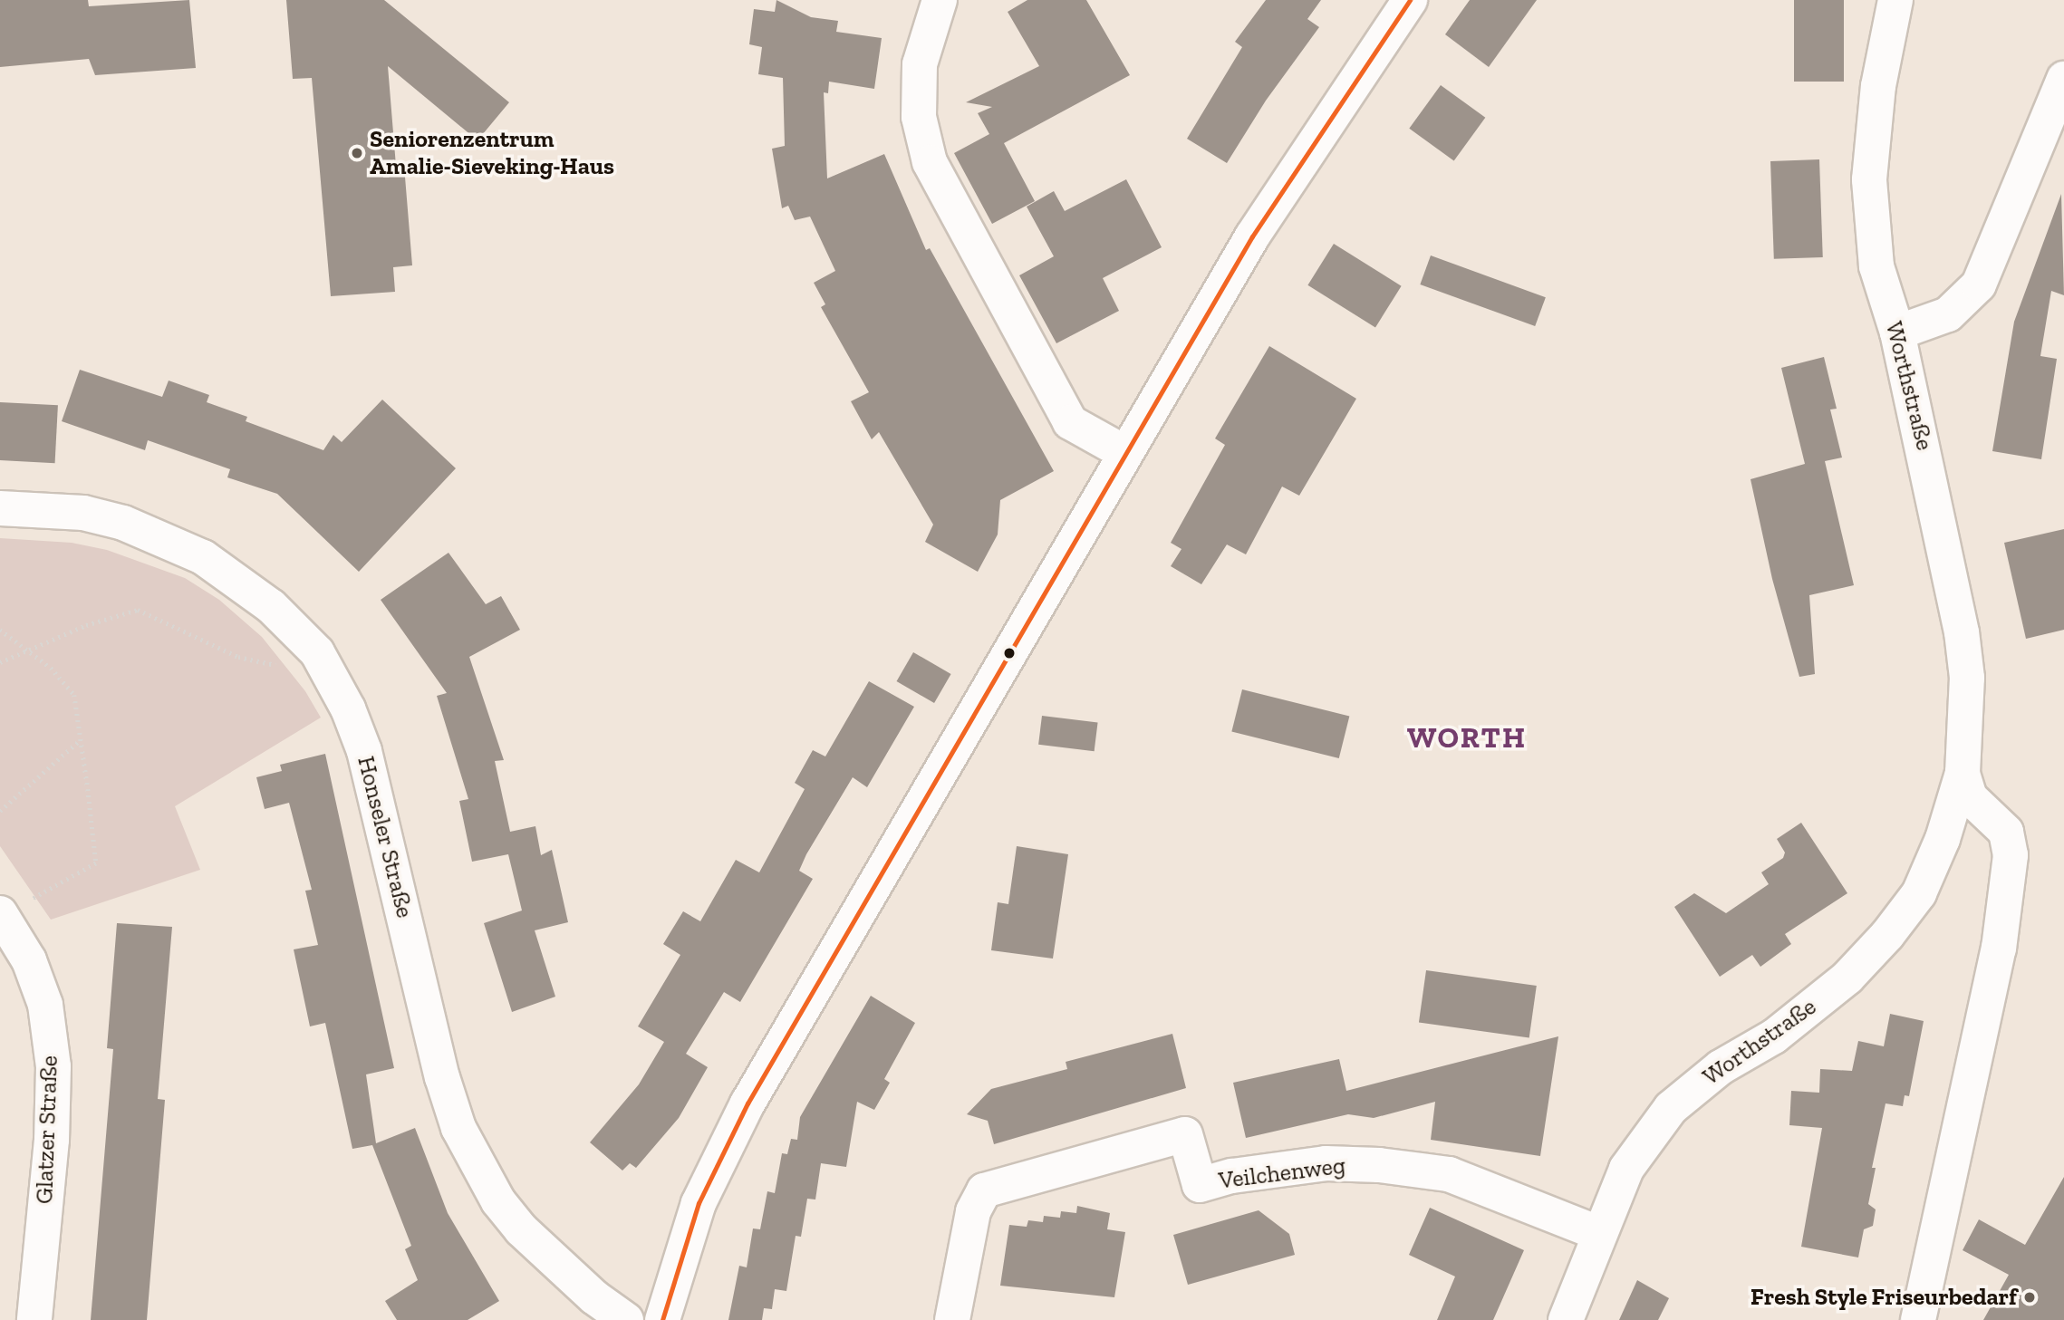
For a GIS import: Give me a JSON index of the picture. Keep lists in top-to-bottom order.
{
  "streets": {
    "street": [
      "Worthstraße",
      "Honseler Straße",
      "Glatzer Straße",
      "Veilchenweg"
    ]
  },
  "crossings": [
    ["Worthstraße", "Veilchenweg"]
  ],
  "districts": ["WORTH"],
  "places": ["Seniorenzentrum Amalie-Sieveking-Haus", "Fresh Style Friseurbedarf"]
}
